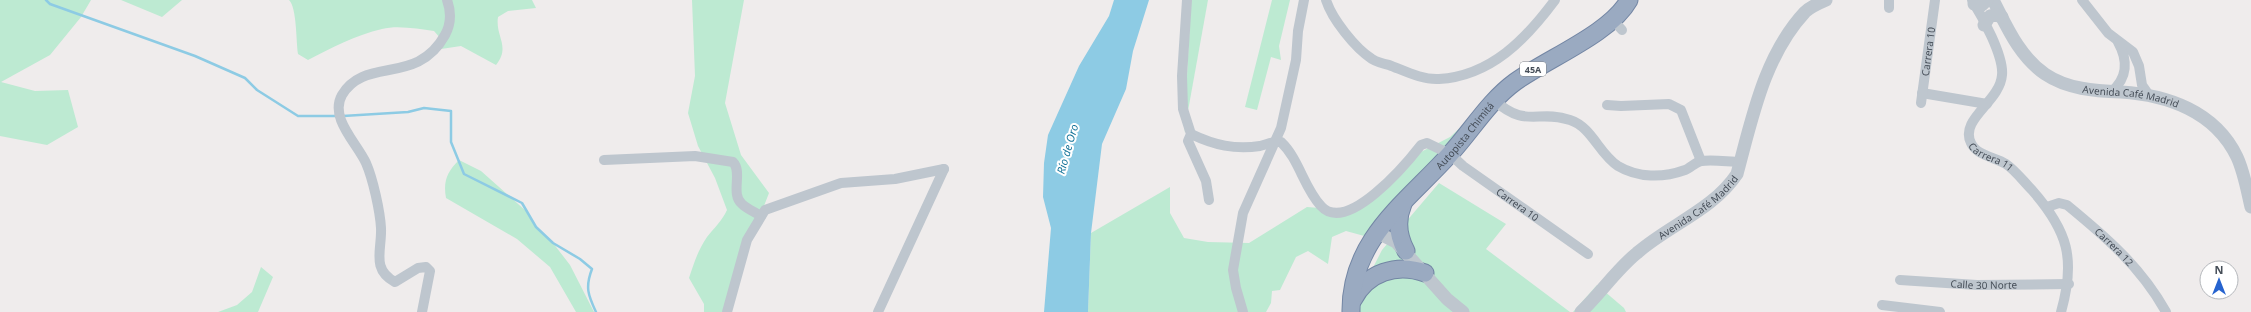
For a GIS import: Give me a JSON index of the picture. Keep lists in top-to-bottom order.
{
  "streets": {
    "highway": ["45A", "Autopista Chimitá"],
    "street": [
      "Carrera 10",
      "Avenida Café Madrid",
      "Carrera 11",
      "Carrera 12",
      "Calle 30 Norte"
    ]
  },
  "crossings": [
    ["Carrera 10", "Autopista Chimitá"],
    ["Carrera 10", "Carrera 11"],
    ["Carrera 11", "Carrera 12"],
    ["Carrera 11", "Calle 30 Norte"]
  ],
  "water": ["Río de Oro"],
  "north": "top"
}
